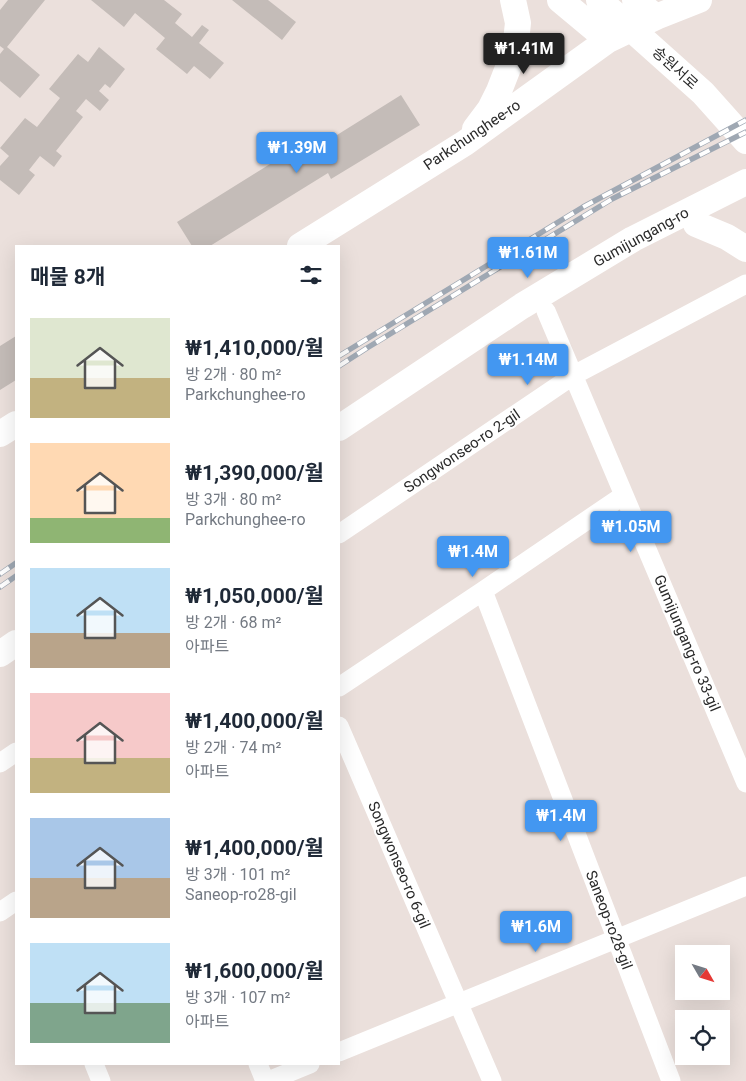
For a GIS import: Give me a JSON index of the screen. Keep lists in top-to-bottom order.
{
  "streets": {
    "main road": ["송원서로", "Parkchunghee-ro", "Gumijungang-ro"],
    "street": [
      "Songwonseo-ro 2-gil",
      "Gumijungang-ro 33-gil",
      "Songwonseo-ro 6-gil",
      "Saneop-ro28-gil"
    ]
  },
  "crossings": [
    ["Gumijungang-ro", "Gumijungang-ro 33-gil"],
    ["Songwonseo-ro 2-gil", "Gumijungang-ro 33-gil"]
  ],
  "north": "bottom right",
  "page": {
    "price": [
      "₩1.41M",
      "₩1.39M",
      "₩1.61M",
      "₩1.14M",
      "₩1.05M",
      "₩1.4M",
      "₩1.4M",
      "₩1.6M"
    ],
    "heading": "매물 8개",
    "list": [
      {
        "name": "₩1,410,000/월",
        "note": "방 2개 · 80 m² · Parkchunghee-ro"
      },
      {
        "name": "₩1,390,000/월",
        "note": "방 3개 · 80 m² · Parkchunghee-ro"
      },
      {
        "name": "₩1,050,000/월",
        "note": "방 2개 · 68 m² · 아파트"
      },
      {
        "name": "₩1,400,000/월",
        "note": "방 2개 · 74 m² · 아파트"
      },
      {
        "name": "₩1,400,000/월",
        "note": "방 3개 · 101 m² · Saneop-ro28-gil"
      },
      {
        "name": "₩1,600,000/월",
        "note": "방 3개 · 107 m² · 아파트"
      }
    ]
  }
}
